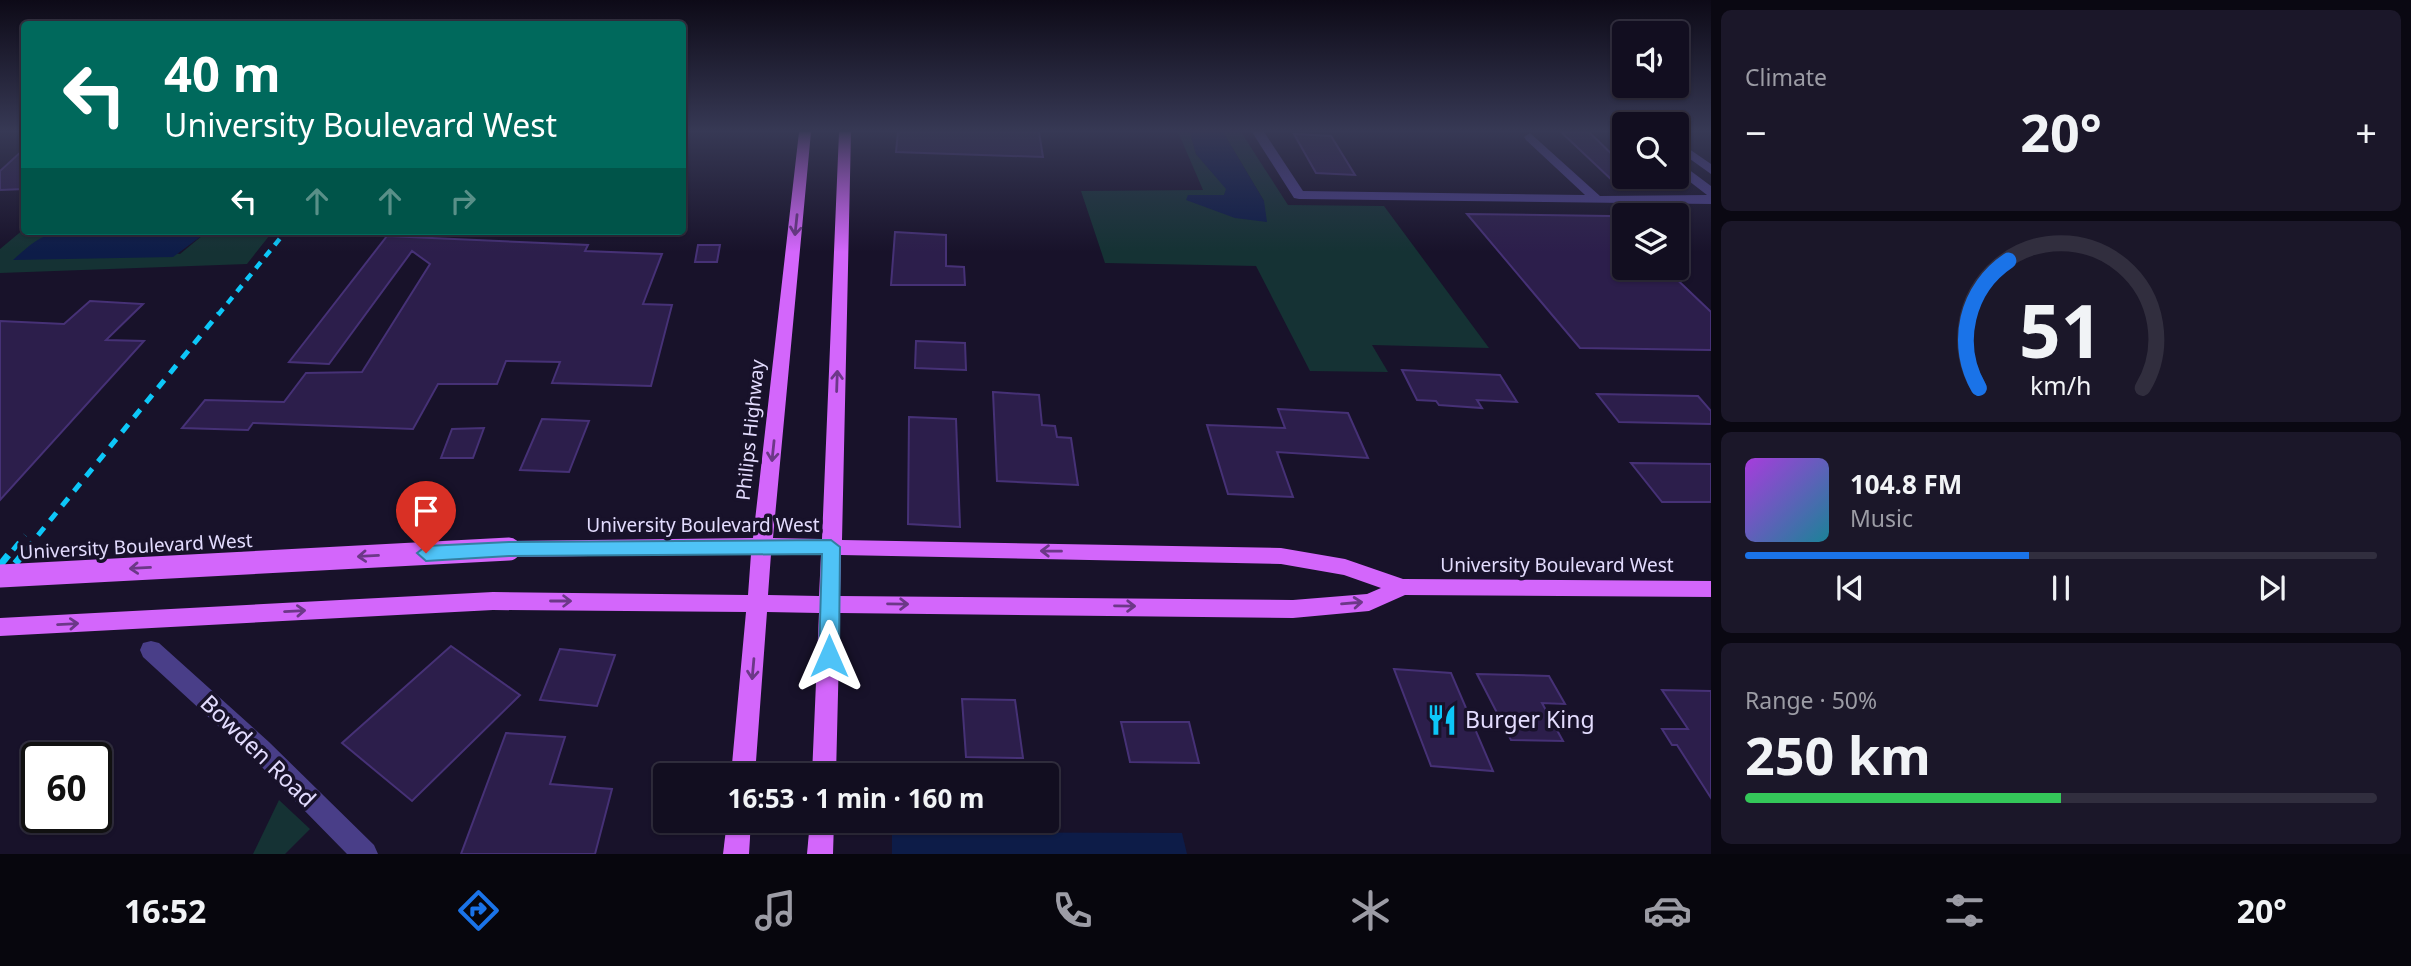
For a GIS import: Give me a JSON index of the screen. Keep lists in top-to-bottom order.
{
  "streets": {
    "main road": ["Philips Highway", "University Boulevard West"],
    "street": ["Bowden Road"]
  },
  "crossings": [
    ["Philips Highway", "University Boulevard West"]
  ],
  "places": {
    "restaurant": ["Burger King"]
  },
  "page": {
    "tile": [
      "Climate",
      ["Range · 50%", "250 km"]
    ],
    "turn": ["40 m", "University Boulevard West"],
    "heat": ["−", "20°", "+"],
    "song": ["104.8 FM", "Music"],
    "limit": "60",
    "trip": "16:53 · 1 min · 160 m",
    "tabs": ["16:52", "20°"],
    "gauge": ["51", "km/h"]
  }
}
